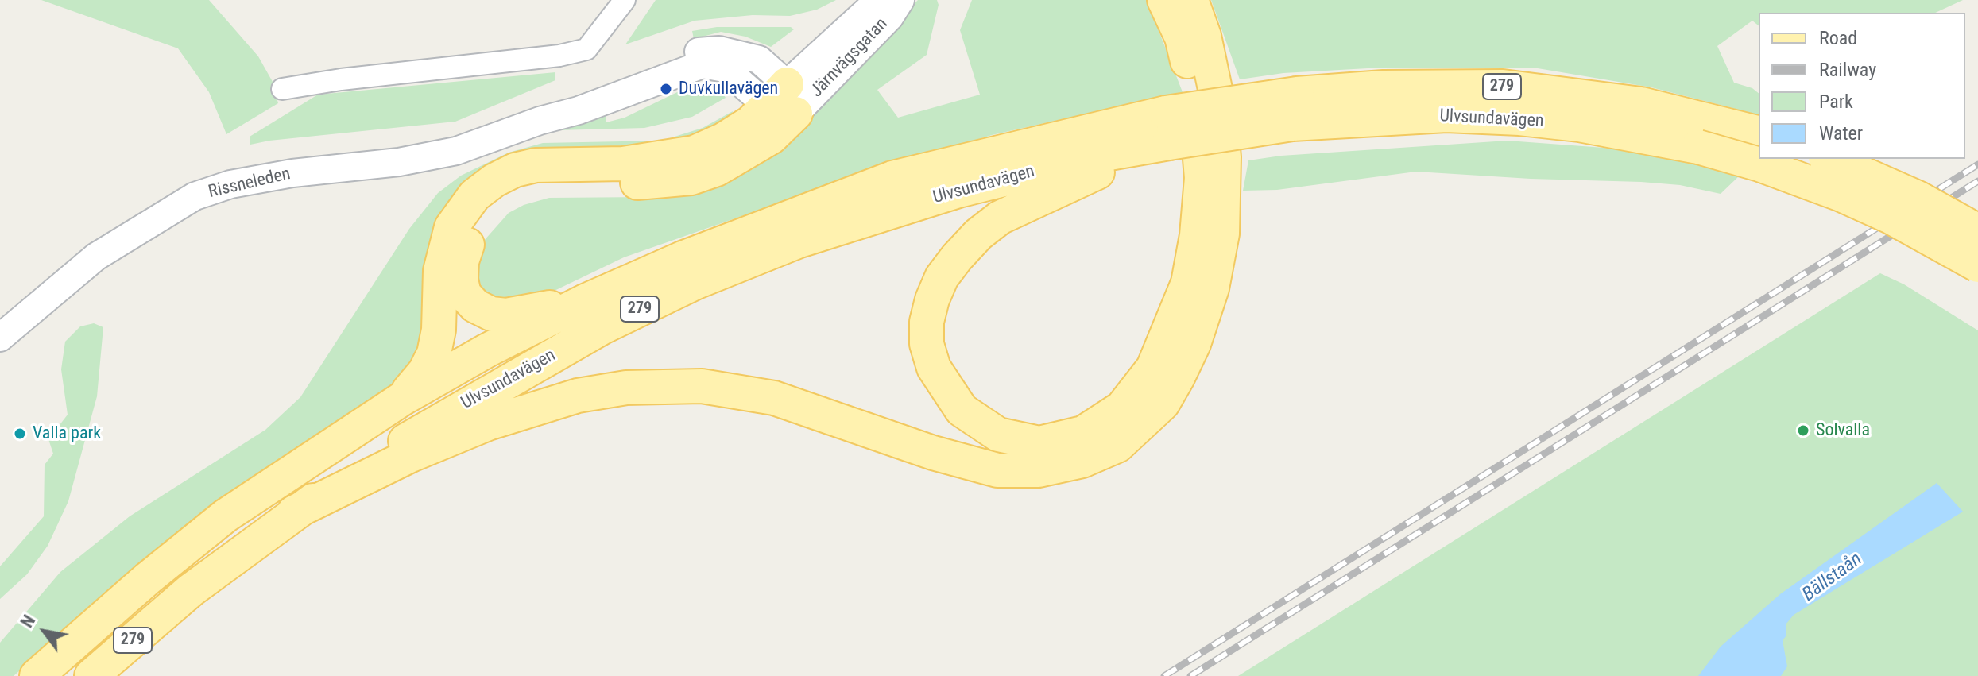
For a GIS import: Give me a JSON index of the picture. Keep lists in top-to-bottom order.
{
  "streets": {
    "main road": ["279", "Ulvsundavägen"],
    "street": ["Järnvägsgatan", "Rissneleden"]
  },
  "crossings": [
    ["Järnvägsgatan", "Rissneleden"]
  ],
  "water": ["Bällstaån"],
  "places": ["Duvkullavägen", "Solvalla", "Valla park"],
  "legend": [
    "Road",
    "Railway",
    "Park",
    "Water"
  ],
  "north": "top left"
}
